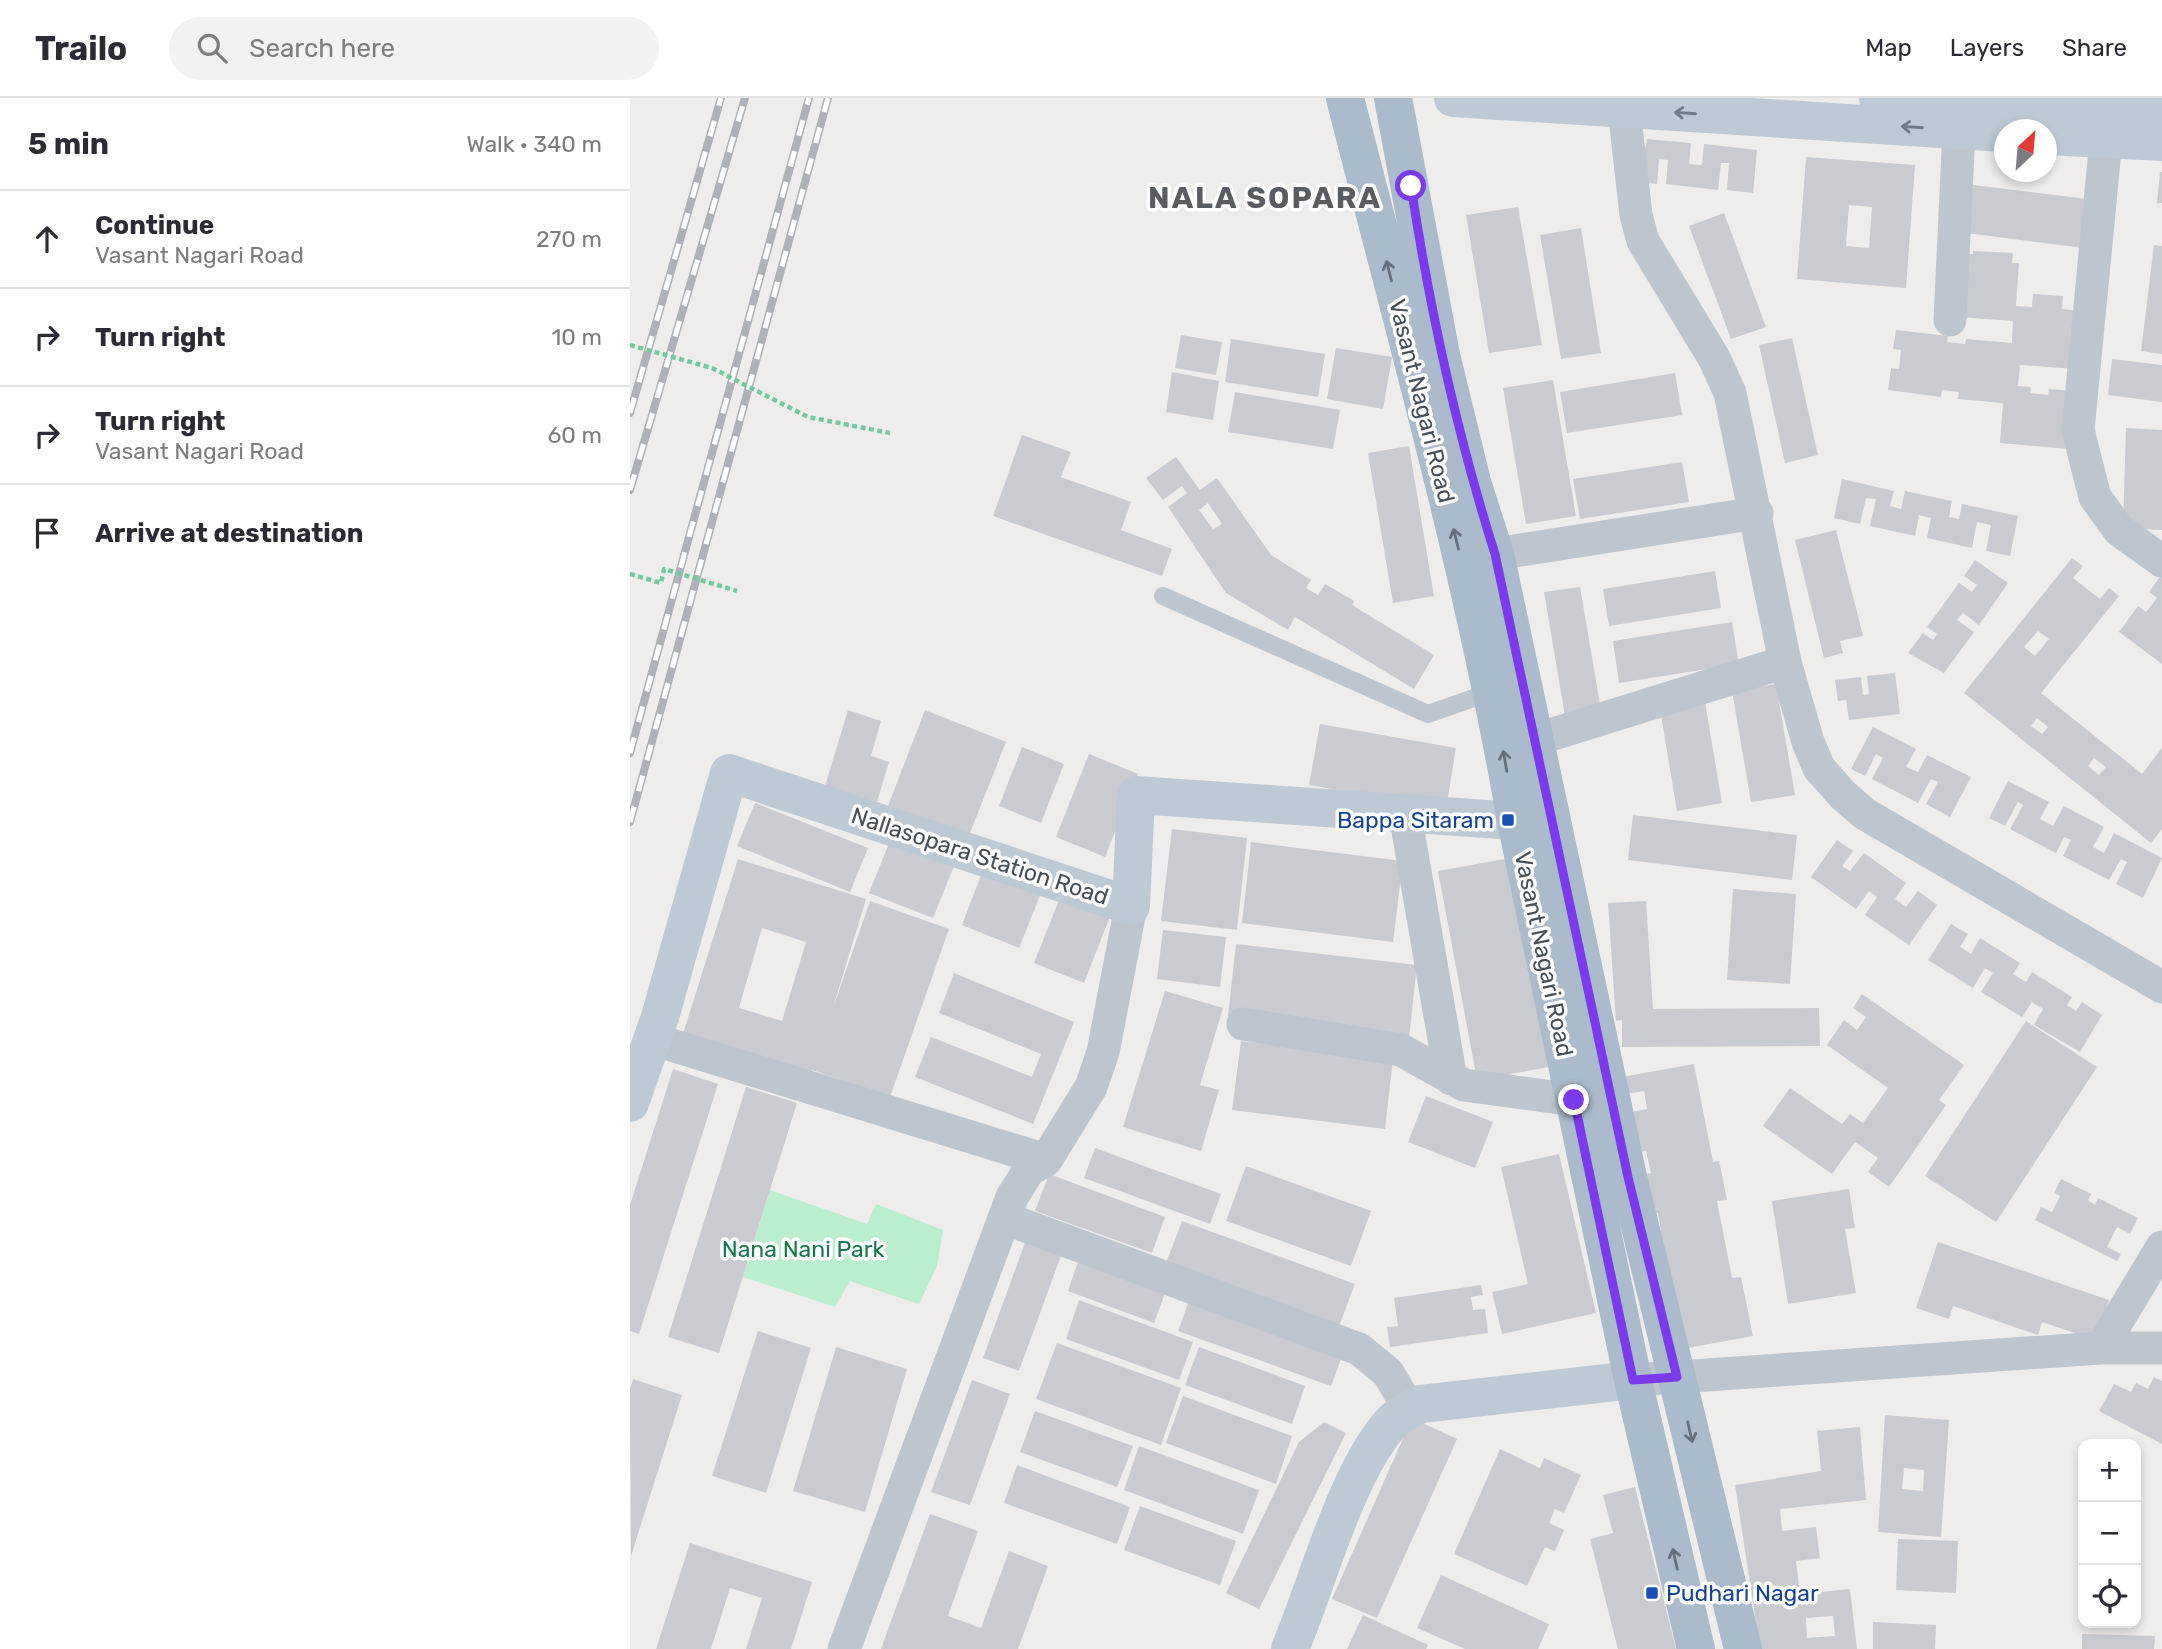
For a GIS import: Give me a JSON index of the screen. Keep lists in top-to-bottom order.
{
  "streets": {
    "main road": ["Vasant Nagari Road"],
    "street": ["Nallasopara Station Road"]
  },
  "crossings": [
    ["Vasant Nagari Road", "Nallasopara Station Road"]
  ],
  "districts": ["NALA SOPARA"],
  "parks": ["Nana Nani Park"],
  "places": {
    "transit": ["Bappa Sitaram", "Pudhari Nagar"]
  },
  "north": "top right",
  "page": {
    "header": "Trailo",
    "search": "Search here",
    "nav": ["Map", "Layers", "Share"],
    "heading": ["5 min", "Walk · 340 m"],
    "list": [
      ["Continue", "Vasant Nagari Road", "270 m"],
      ["Turn right", "10 m"],
      ["Turn right", "Vasant Nagari Road", "60 m"],
      "Arrive at destination"
    ],
    "map_buttons": ["+", "−"]
  }
}
